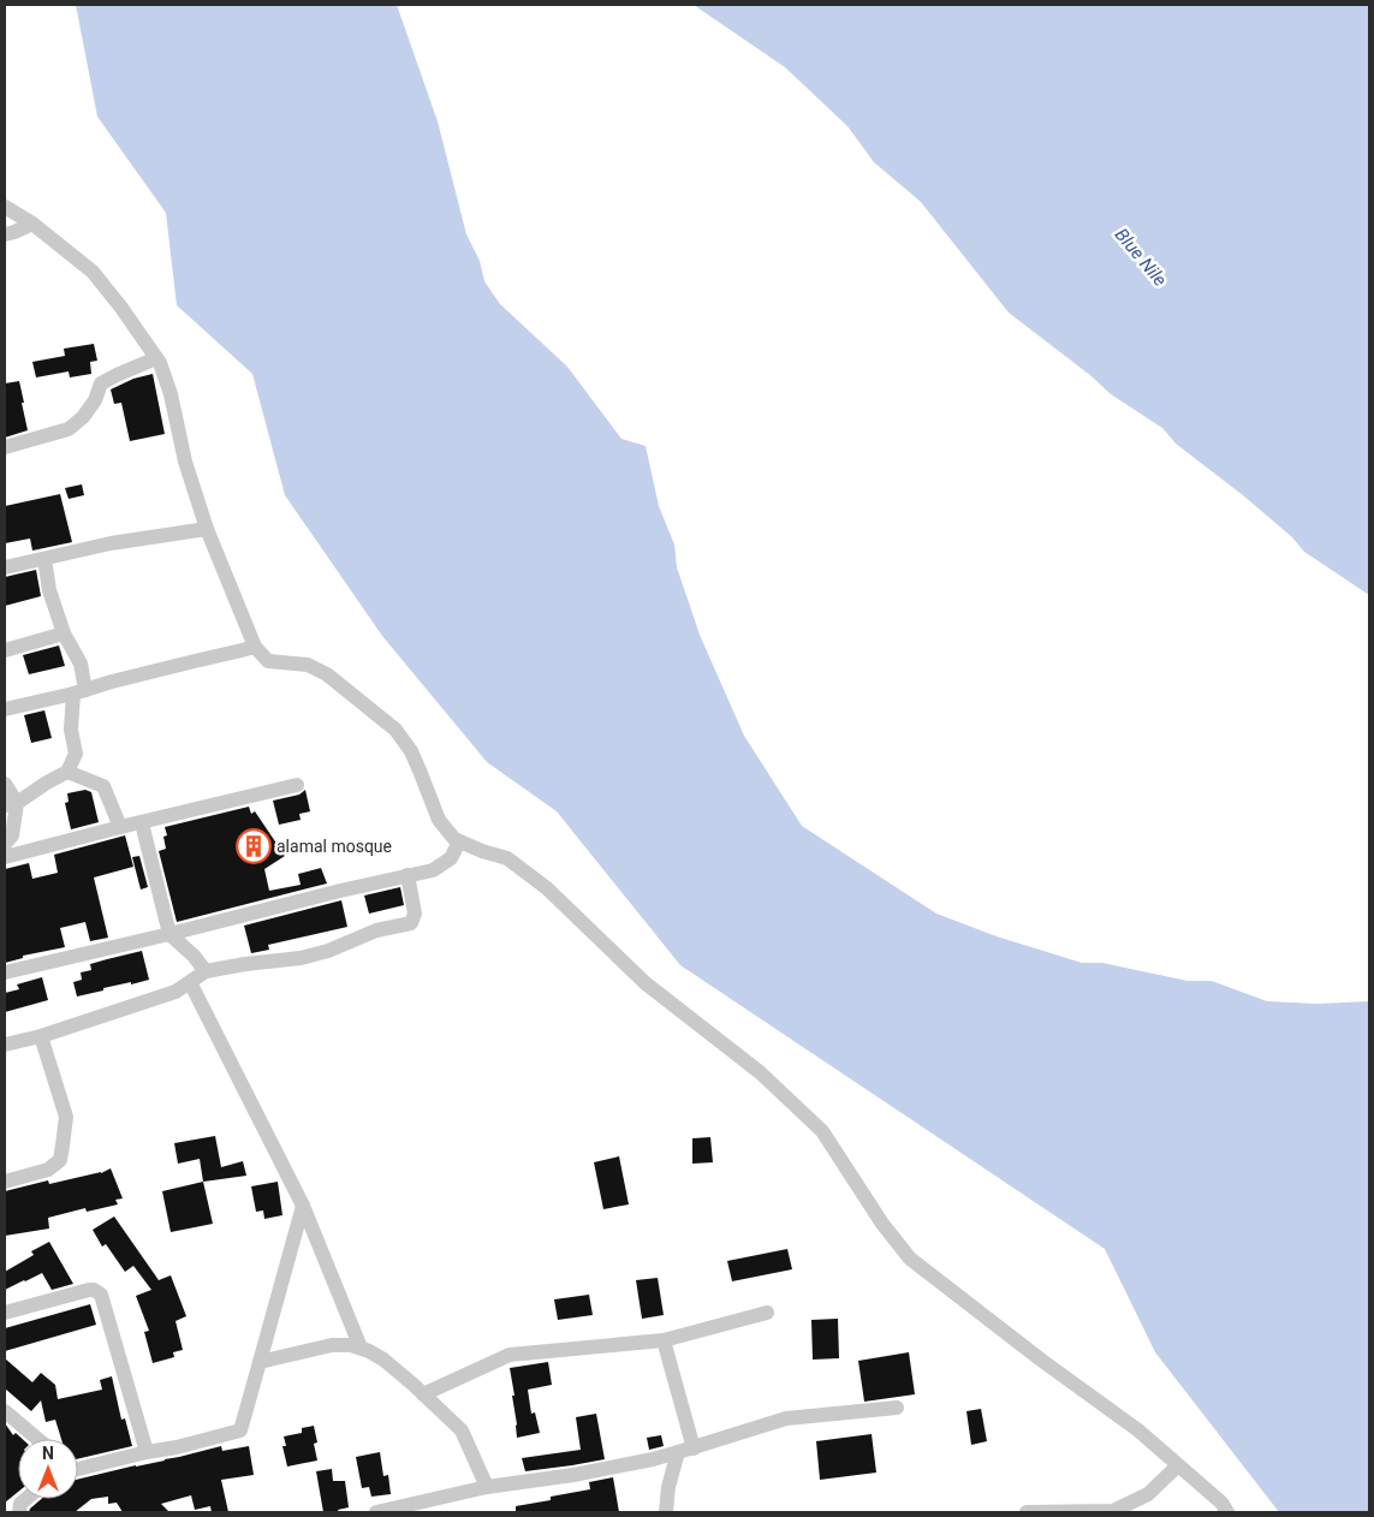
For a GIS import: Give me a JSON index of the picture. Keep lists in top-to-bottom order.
{
  "water": ["Blue Nile"],
  "places": {
    "building": ["alamal mosque"]
  },
  "north": "top"
}
